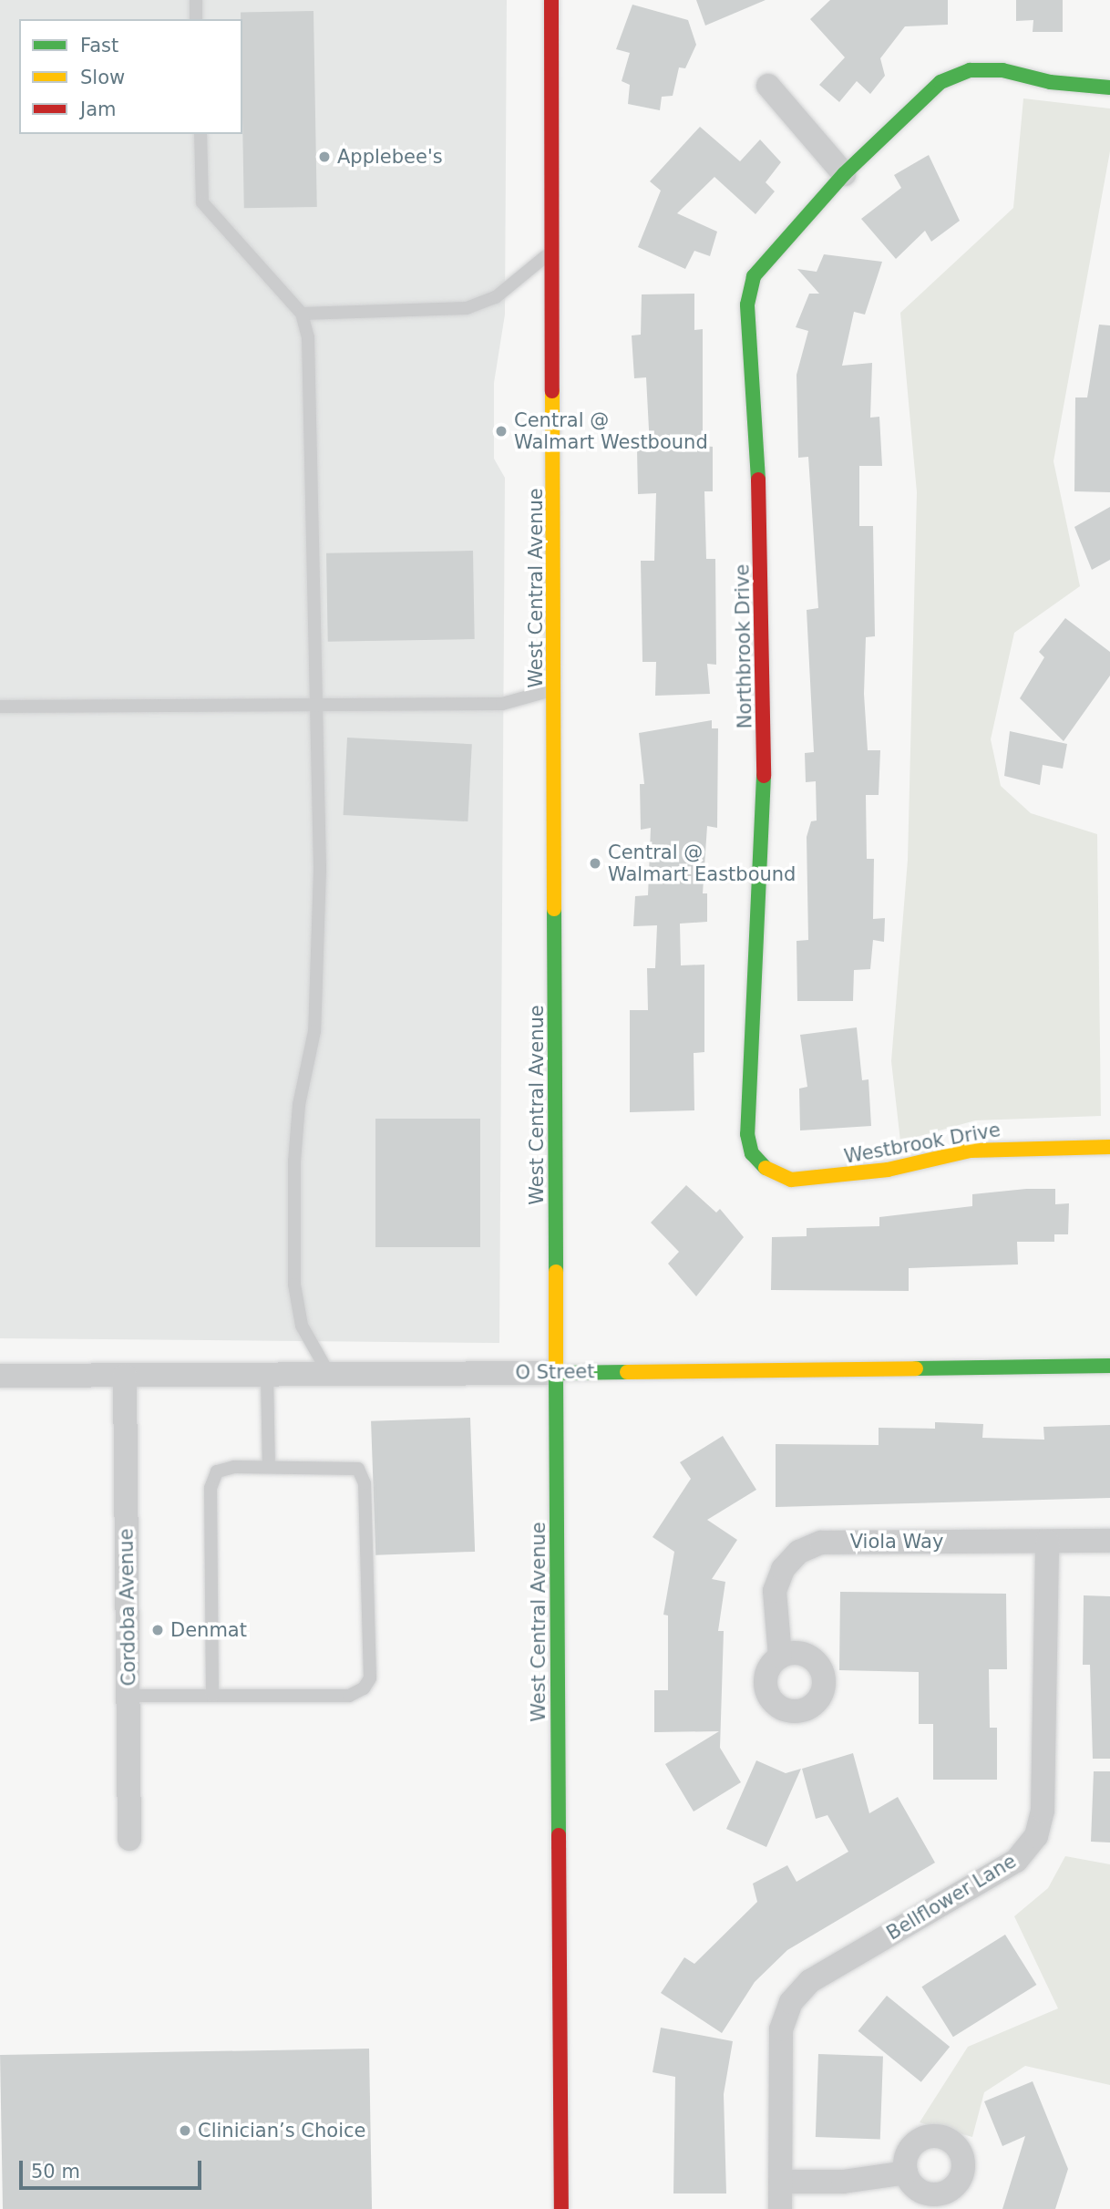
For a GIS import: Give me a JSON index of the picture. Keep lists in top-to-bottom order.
{
  "streets": {
    "street": [
      "West Central Avenue",
      "Northbrook Drive",
      "Westbrook Drive",
      "O Street",
      "Viola Way",
      "Cordoba Avenue",
      "Bellflower Lane"
    ]
  },
  "crossings": [
    ["West Central Avenue", "O Street"],
    ["Northbrook Drive", "Westbrook Drive"],
    ["O Street", "Cordoba Avenue"],
    ["Viola Way", "Bellflower Lane"]
  ],
  "places": [
    "Applebee's",
    "Central @ Walmart Westbound",
    "Central @ Walmart Eastbound",
    "Denmat",
    "Clinician’s Choice"
  ],
  "legend": ["Fast", "Slow", "Jam"],
  "scale_bar": "50 m"
}
